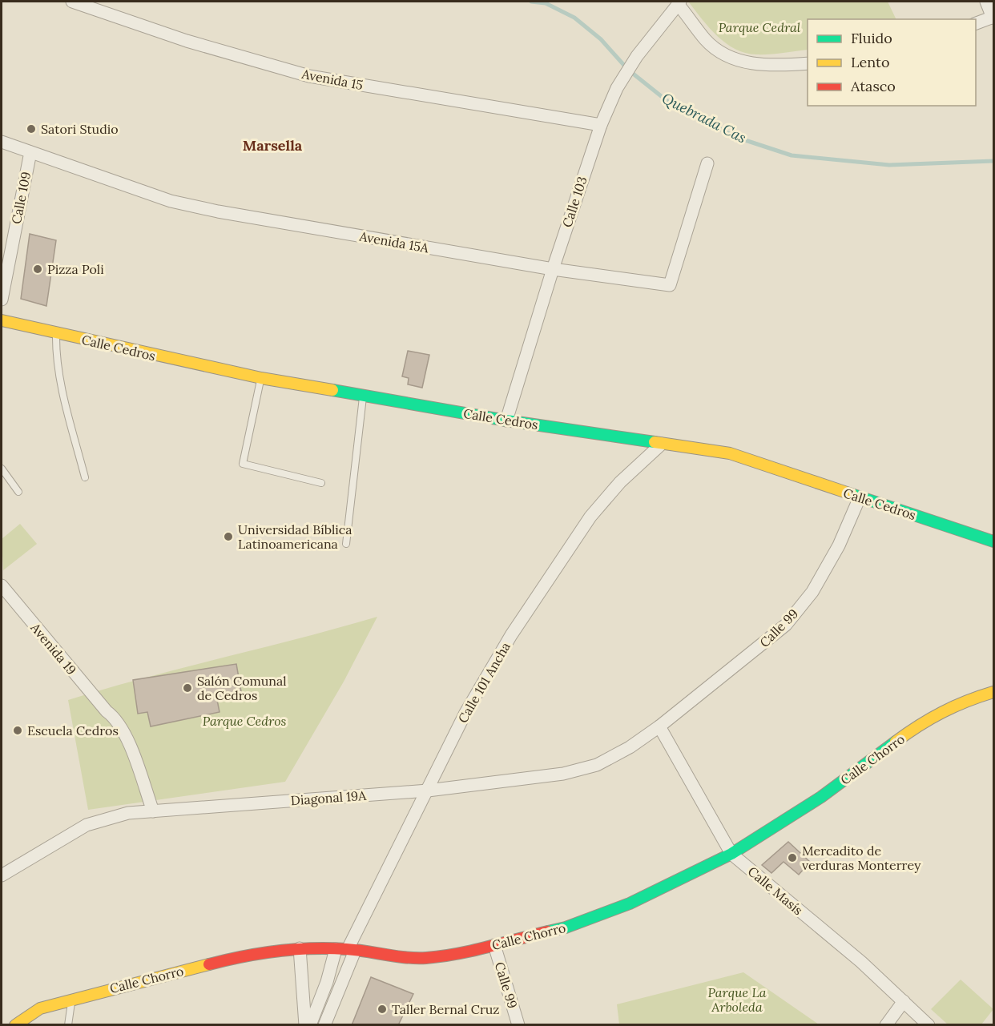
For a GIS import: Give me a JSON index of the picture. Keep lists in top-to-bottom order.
{
  "streets": {
    "street": [
      "Avenida 15",
      "Calle 109",
      "Calle 103",
      "Avenida 15A",
      "Calle Cedros",
      "Calle 99",
      "Avenida 19",
      "Calle 101 Ancha",
      "Calle Chorro",
      "Diagonal 19A",
      "Calle Masís"
    ]
  },
  "crossings": [
    ["Avenida 15", "Calle 103"],
    ["Calle 109", "Avenida 15A"],
    ["Calle 103", "Avenida 15A"],
    ["Calle 103", "Calle Cedros"],
    ["Calle Cedros", "Calle 99"],
    ["Calle Cedros", "Calle 101 Ancha"],
    ["Calle 99", "Calle Chorro"],
    ["Calle 99", "Diagonal 19A"],
    ["Calle 99", "Calle Masís"],
    ["Avenida 19", "Diagonal 19A"],
    ["Calle 101 Ancha", "Calle Chorro"],
    ["Calle 101 Ancha", "Diagonal 19A"],
    ["Calle Chorro", "Calle Masís"],
    ["Diagonal 19A", "Calle Masís"]
  ],
  "districts": ["Marsella"],
  "water": ["Quebrada Cas"],
  "parks": ["Parque Cedral", "Parque Cedros", "Parque La Arboleda"],
  "places": [
    "Satori Studio",
    "Pizza Poli",
    "Universidad Bíblica Latinoamericana",
    "Salón Comunal de Cedros",
    "Escuela Cedros",
    "Mercadito de verduras Monterrey",
    "Taller Bernal Cruz"
  ],
  "legend": ["Fluido", "Lento", "Atasco"]
}
